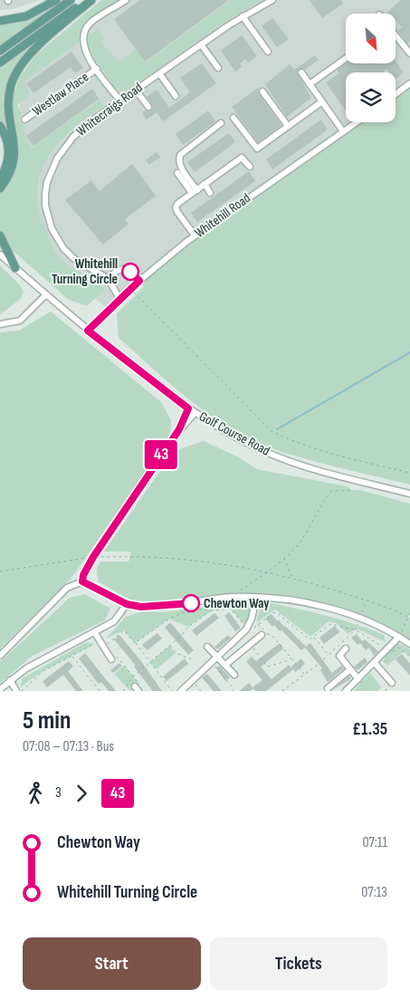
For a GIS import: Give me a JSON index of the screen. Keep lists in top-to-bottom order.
{
  "streets": {
    "street": [
      "Westlaw Place",
      "Whitecraigs Road",
      "Whitehill Road",
      "Golf Course Road"
    ]
  },
  "crossings": [
    ["Whitehill Road", "Golf Course Road"]
  ],
  "places": ["Whitehill Turning Circle", "Chewton Way"],
  "lines": ["bus line 43"],
  "north": "bottom right",
  "page": {
    "on_map": "43",
    "heading": ["5 min", "07:08 – 07:13 · Bus", "£1.35"],
    "legs": ["3", "43"],
    "list": [
      {
        "name": "Chewton Way",
        "value": "07:11"
      },
      {
        "name": "Whitehill Turning Circle",
        "value": "07:13"
      }
    ],
    "buttons": ["Start", "Tickets"]
  }
}
